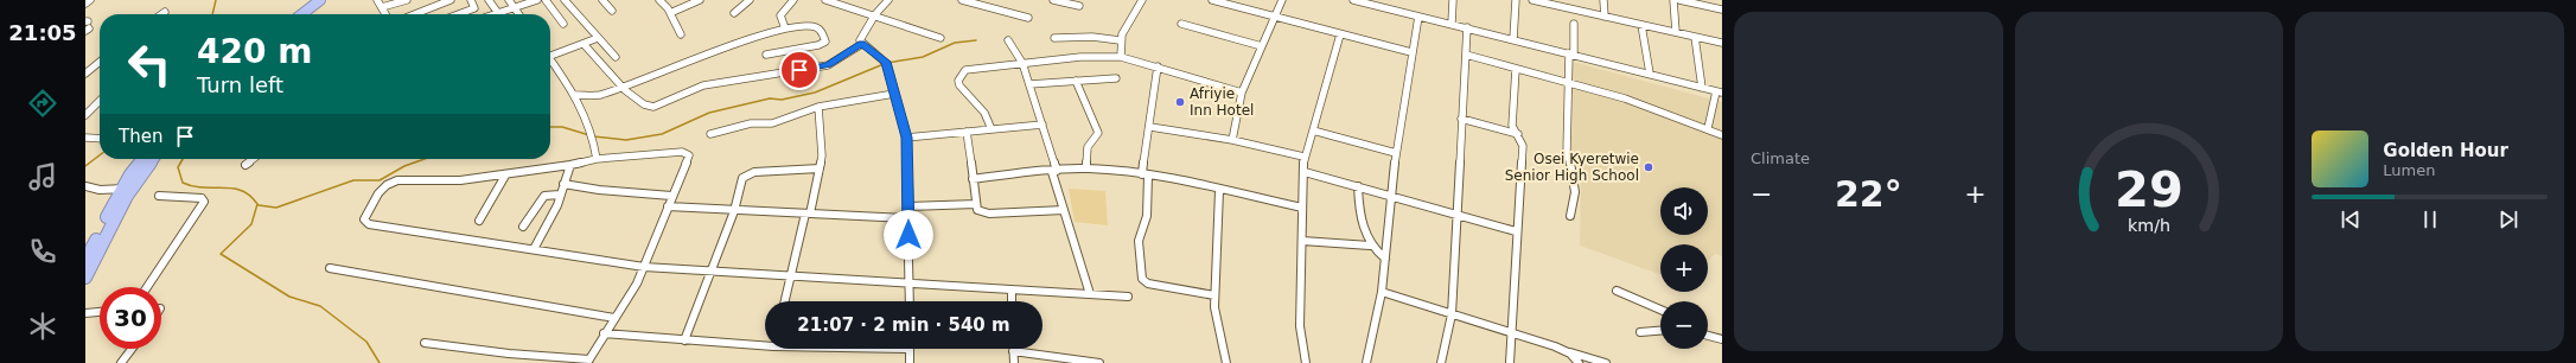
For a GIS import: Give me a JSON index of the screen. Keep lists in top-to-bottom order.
{
  "places": ["Afriyie Inn Hotel", "Osei Kyeretwie Senior High School"],
  "page": {
    "tabs": "21:05",
    "tile": "Climate",
    "turn": ["420 m", "Turn left"],
    "then": "Then",
    "song": ["Golden Hour", "Lumen"],
    "heat": ["−", "22°", "+"],
    "map_buttons": ["+", "−"],
    "limit": "30",
    "trip": "21:07 · 2 min · 540 m",
    "gauge": ["29", "km/h"]
  }
}
